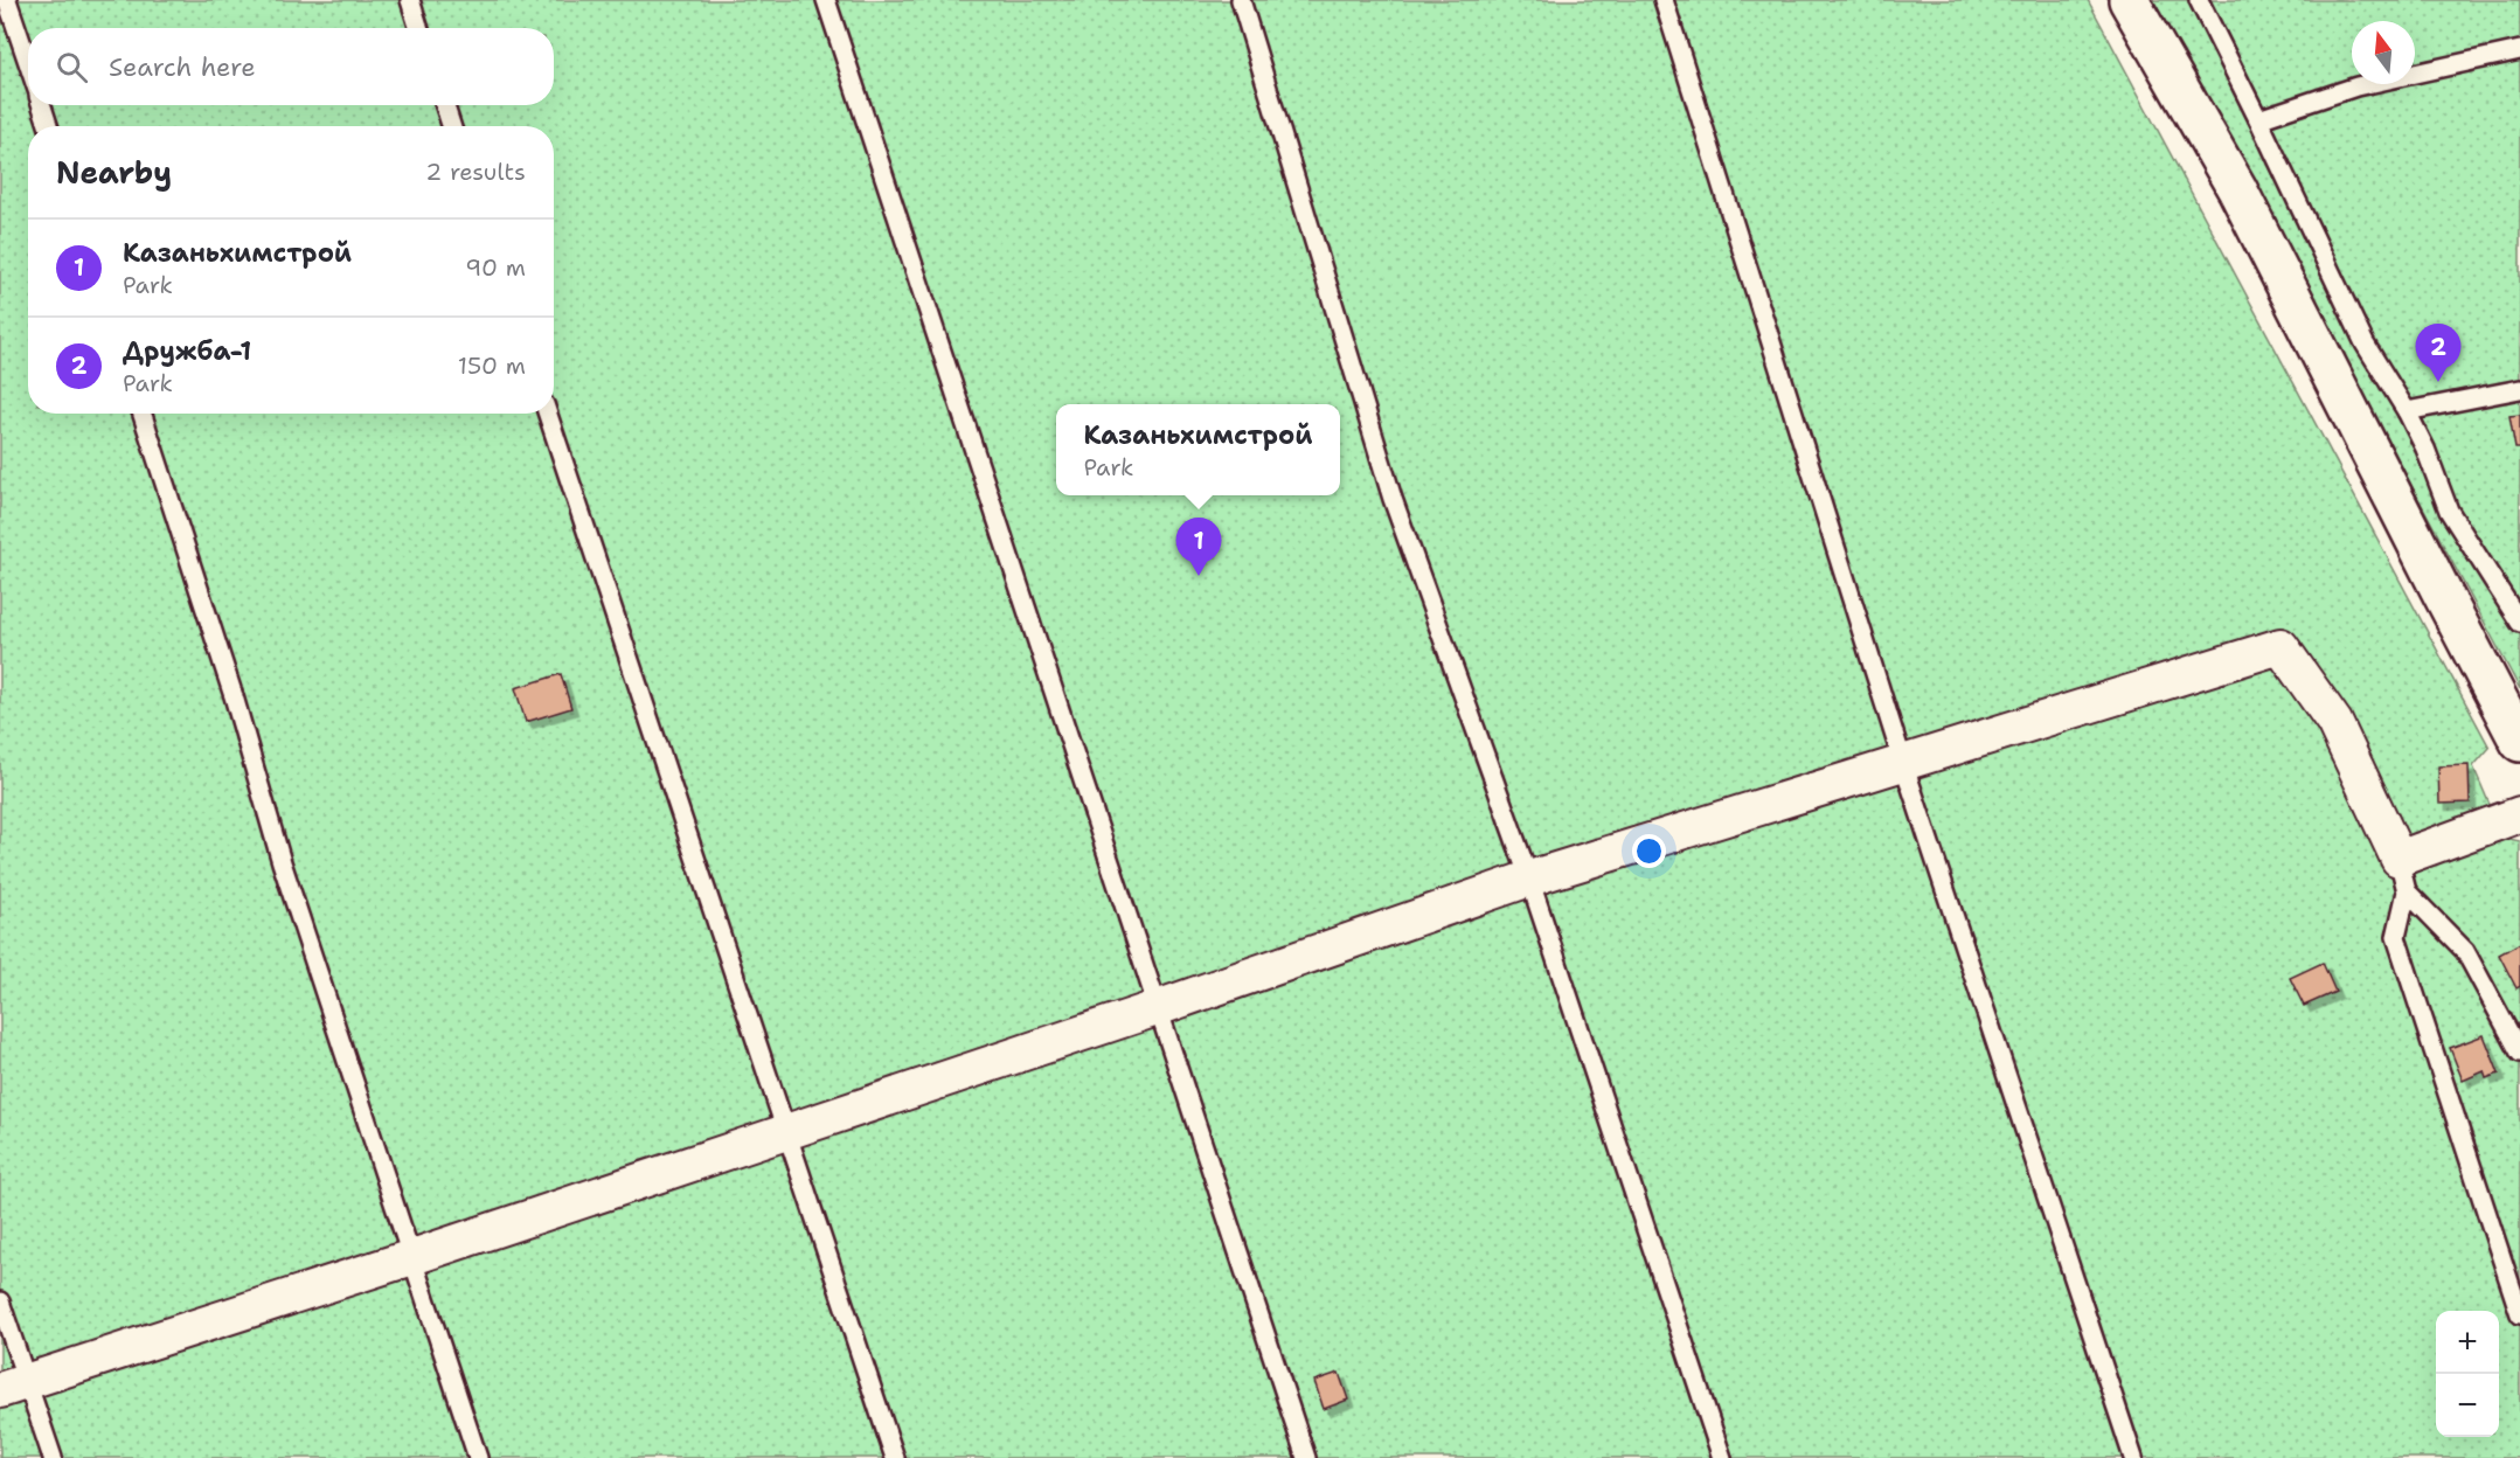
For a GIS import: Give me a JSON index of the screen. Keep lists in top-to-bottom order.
{
  "north": "top",
  "page": {
    "search": "Search here",
    "heading": ["Nearby", "2 results"],
    "list": [
      {
        "mark": "1",
        "name": "Казаньхимстрой",
        "note": "Park",
        "value": "90 m"
      },
      {
        "mark": "2",
        "name": "Дружба-1",
        "note": "Park",
        "value": "150 m"
      }
    ],
    "pins": ["2", "1"],
    "popup": ["Казаньхимстрой", "Park"],
    "map_buttons": ["+", "−"]
  }
}
